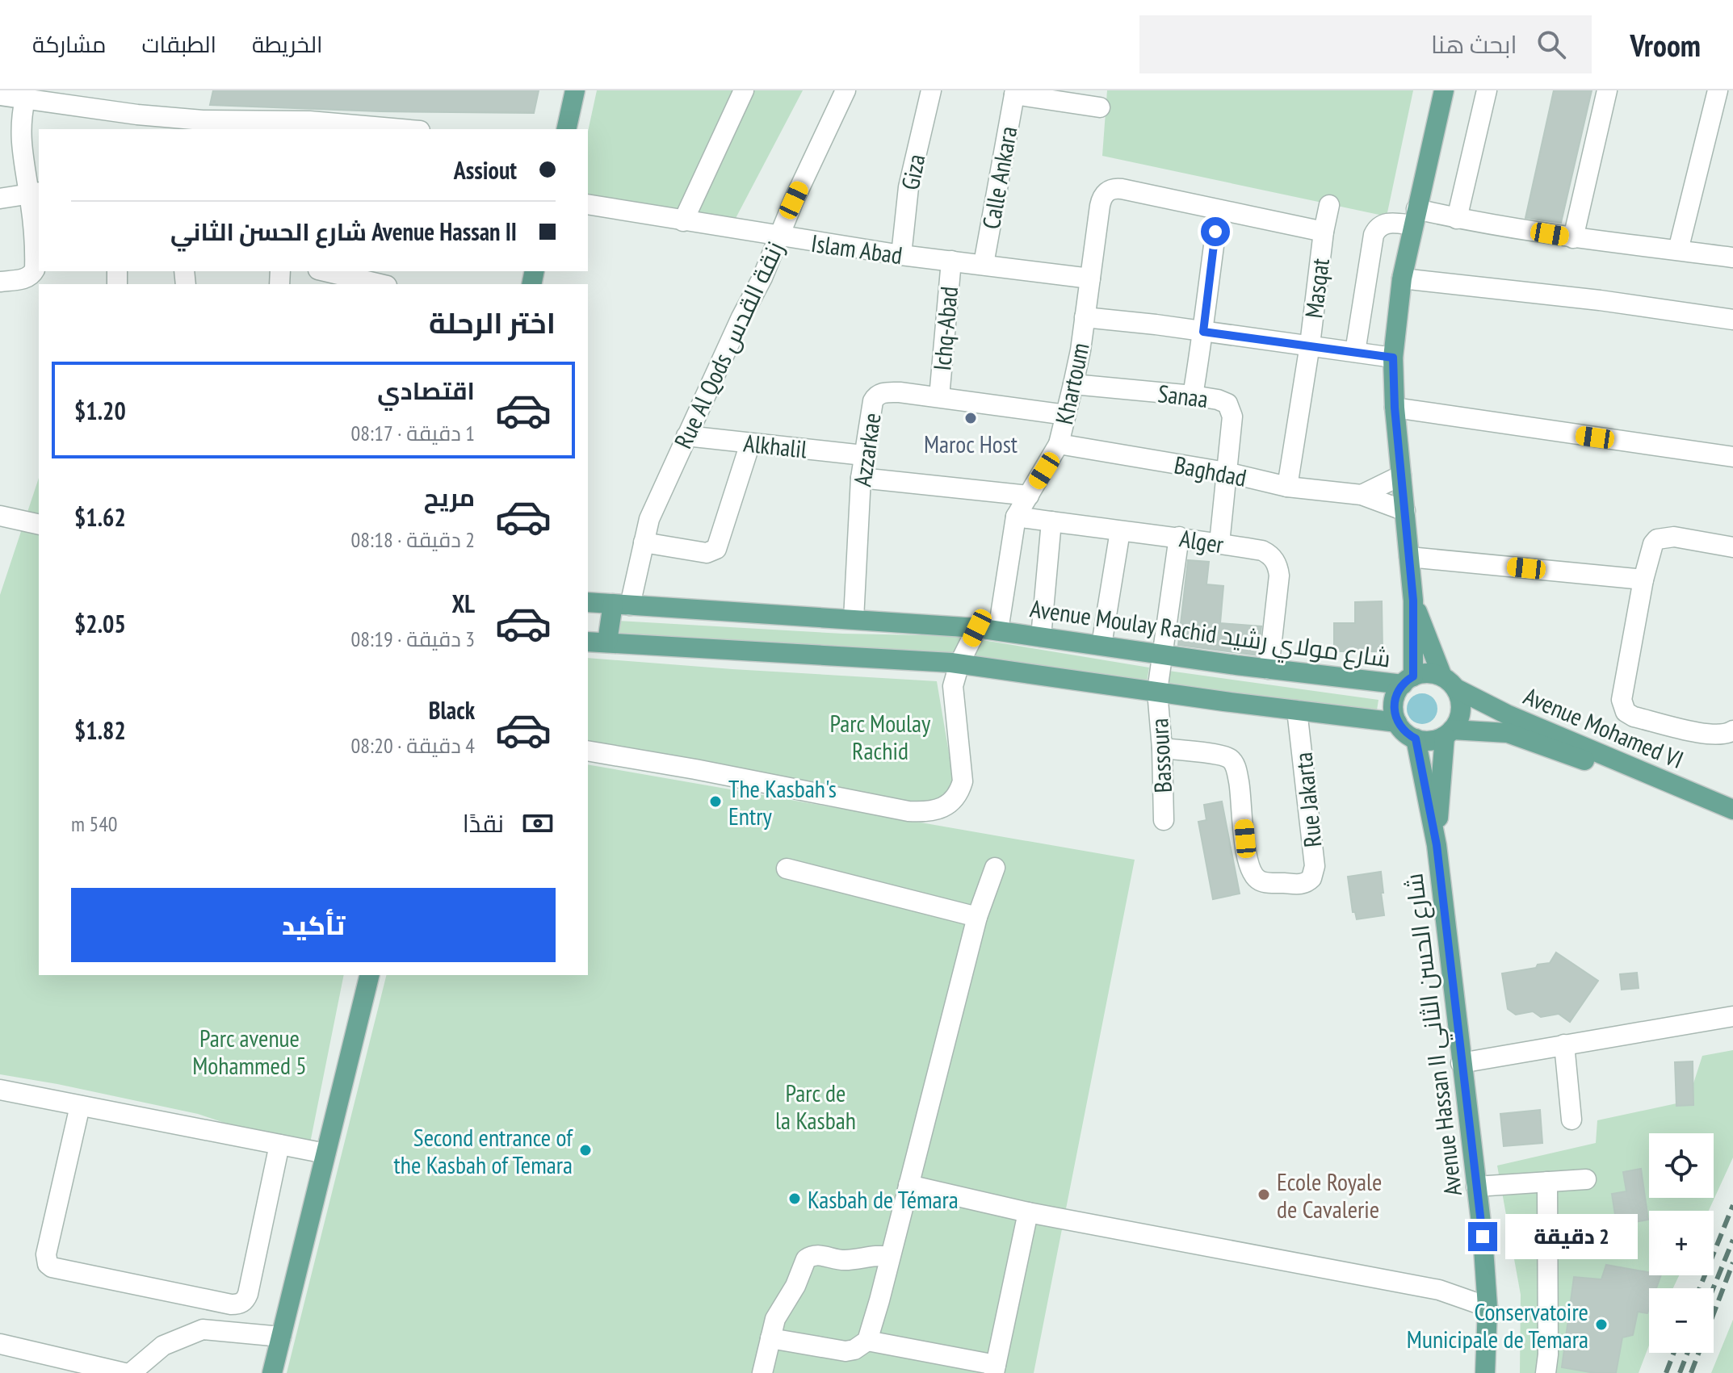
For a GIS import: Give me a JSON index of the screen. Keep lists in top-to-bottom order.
{
  "streets": {
    "main road": ["Avenue Moulay Rachid شارع مولاي رشيد", "Avenue Mohamed VI", "Avenue Hassan II شارع الحسن الثاني"],
    "street": [
      "Giza",
      "Calle Ankara",
      "Islam Abad",
      "Masqat",
      "Ichq-Abad",
      "Rue Al Qods زنقة القدس",
      "Khartoum",
      "Sanaa",
      "Alkhalil",
      "Azzarkae",
      "Baghdad",
      "Alger",
      "Bassoura",
      "Rue Jakarta"
    ]
  },
  "crossings": [
    ["Giza", "Islam Abad"],
    ["Calle Ankara", "Islam Abad"],
    ["Islam Abad", "Ichq-Abad"],
    ["Islam Abad", "Rue Al Qods زنقة القدس"],
    ["Islam Abad", "Khartoum"],
    ["Masqat", "Baghdad"],
    ["Ichq-Abad", "Azzarkae"],
    ["Rue Al Qods زنقة القدس", "Alkhalil"],
    ["Rue Al Qods زنقة القدس", "Avenue Moulay Rachid شارع مولاي رشيد"],
    ["Khartoum", "Sanaa"],
    ["Khartoum", "Azzarkae"],
    ["Khartoum", "Baghdad"],
    ["Khartoum", "Alger"],
    ["Khartoum", "Avenue Moulay Rachid شارع مولاي رشيد"],
    ["Sanaa", "Baghdad"],
    ["Sanaa", "Alger"],
    ["Alkhalil", "Azzarkae"],
    ["Azzarkae", "Avenue Moulay Rachid شارع مولاي رشيد"],
    ["Alger", "Avenue Moulay Rachid شارع مولاي رشيد"],
    ["Alger", "Bassoura"],
    ["Avenue Moulay Rachid شارع مولاي رشيد", "Avenue Mohamed VI"],
    ["Avenue Moulay Rachid شارع مولاي رشيد", "Bassoura"],
    ["Avenue Moulay Rachid شارع مولاي رشيد", "Avenue Hassan II شارع الحسن الثاني"],
    ["Avenue Mohamed VI", "Avenue Hassan II شارع الحسن الثاني"],
    ["Bassoura", "Rue Jakarta"]
  ],
  "parks": ["Parc Moulay Rachid", "Parc avenue Mohammed 5", "Parc de la Kasbah"],
  "places": [
    "Maroc Host",
    "The Kasbah's Entry",
    "Second entrance of the Kasbah of Temara",
    "Ecole Royale de Cavalerie",
    "Kasbah de Témara",
    "Conservatoire Municipale de Temara"
  ],
  "page": {
    "header": "Vroom",
    "search": "ابحث هنا",
    "nav": ["الخريطة", "الطبقات", "مشاركة"],
    "banner": ["Assiout", "Avenue Hassan II شارع الحسن الثاني"],
    "heading": "اختر الرحلة",
    "list": [
      {
        "name": "اقتصادي",
        "note": "1 دقيقة · 08:17",
        "value": "$1.20"
      },
      {
        "name": "مريح",
        "note": "2 دقيقة · 08:18",
        "value": "$1.62"
      },
      {
        "name": "XL",
        "note": "3 دقيقة · 08:19",
        "value": "$2.05"
      },
      {
        "name": "Black",
        "note": "4 دقيقة · 08:20",
        "value": "$1.82"
      }
    ],
    "pay": ["نقدًا", "540 m"],
    "buttons": "تأكيد",
    "map_buttons": ["+", "−"],
    "bubble": "2 دقيقة"
  }
}
